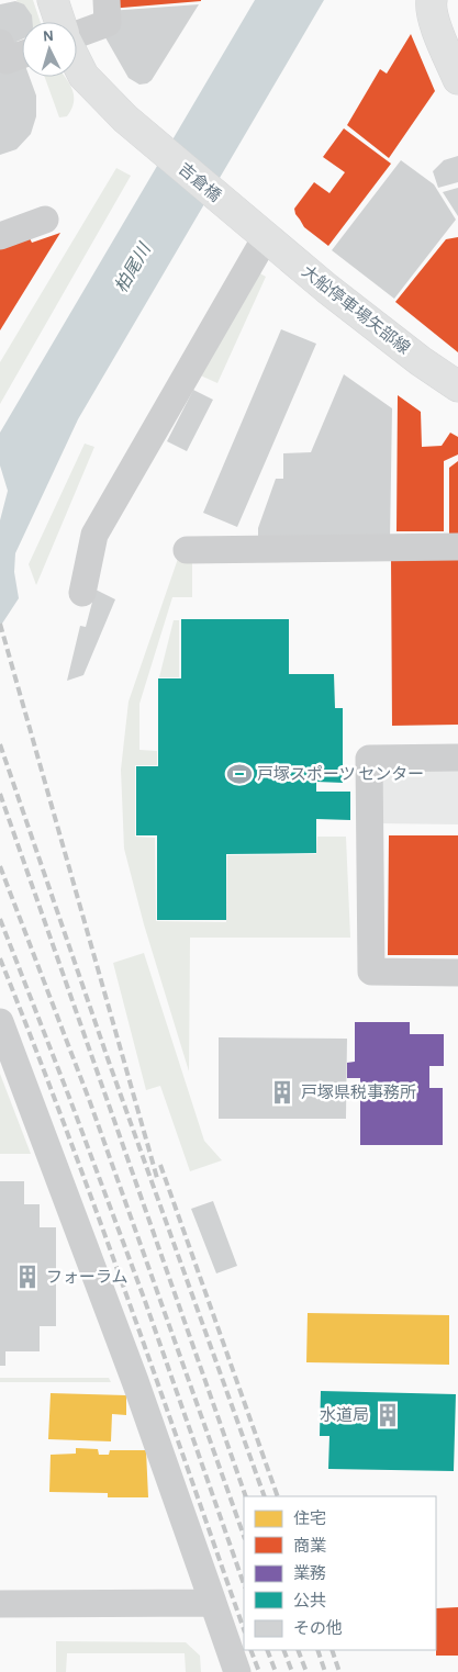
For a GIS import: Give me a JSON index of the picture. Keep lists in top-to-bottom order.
{
  "streets": {
    "main road": ["吉倉橋", "大船停車場矢部線"]
  },
  "crossings": [
    ["吉倉橋", "大船停車場矢部線"]
  ],
  "water": ["柏尾川"],
  "places": {
    "sports": ["戸塚スポーツ センター"],
    "building": ["戸塚県税事務所", "フォーラム", "水道局"]
  },
  "legend": [
    "住宅",
    "商業",
    "業務",
    "公共",
    "その他"
  ],
  "north": "top"
}
